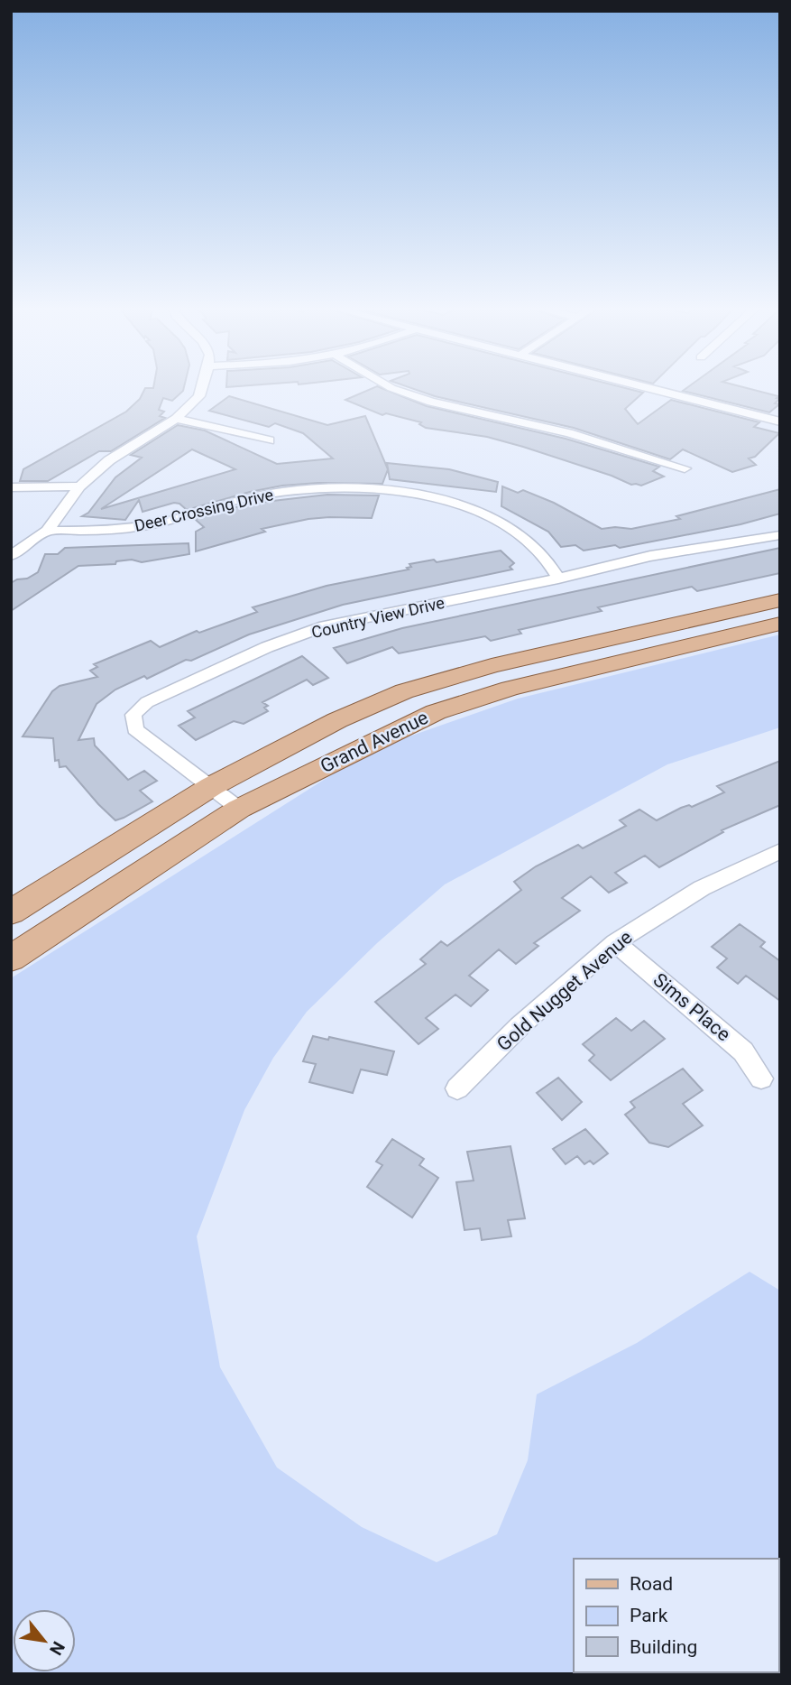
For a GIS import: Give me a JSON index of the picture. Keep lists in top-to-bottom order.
{
  "streets": {
    "main road": ["Grand Avenue"],
    "street": [
      "Deer Crossing Drive",
      "Country View Drive",
      "Gold Nugget Avenue",
      "Sims Place"
    ]
  },
  "crossings": [
    ["Deer Crossing Drive", "Country View Drive"],
    ["Country View Drive", "Grand Avenue"],
    ["Gold Nugget Avenue", "Sims Place"]
  ],
  "legend": ["Road", "Park", "Building"],
  "north": "bottom right"
}
